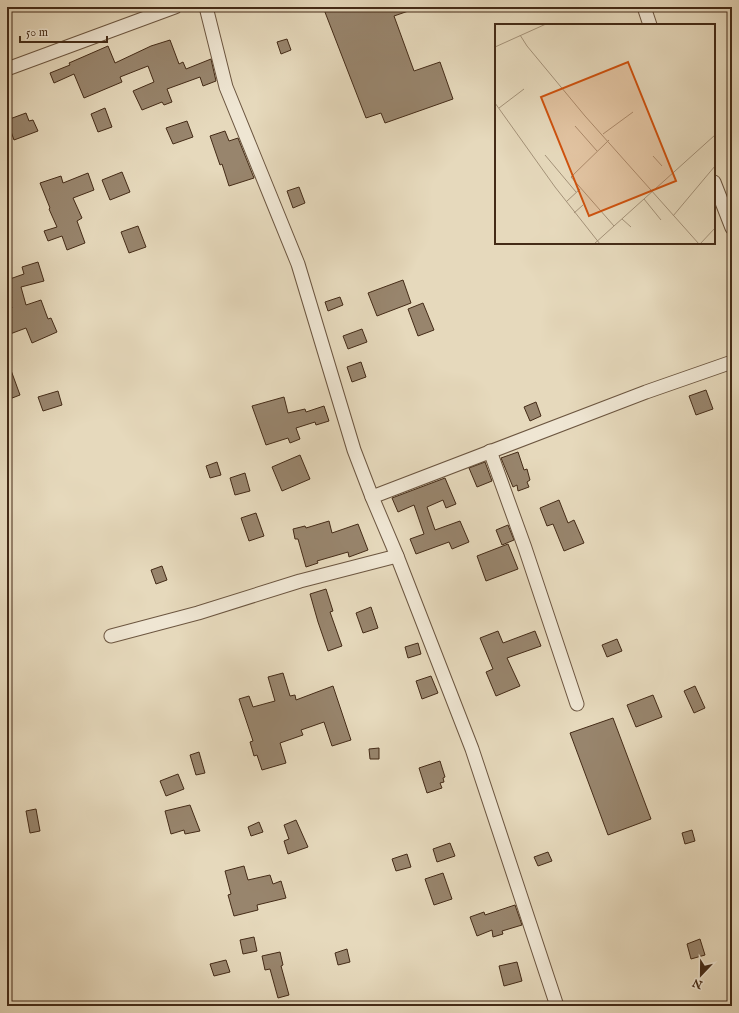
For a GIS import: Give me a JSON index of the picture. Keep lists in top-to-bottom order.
{
  "scale_bar": "50 m",
  "north": "bottom"
}
